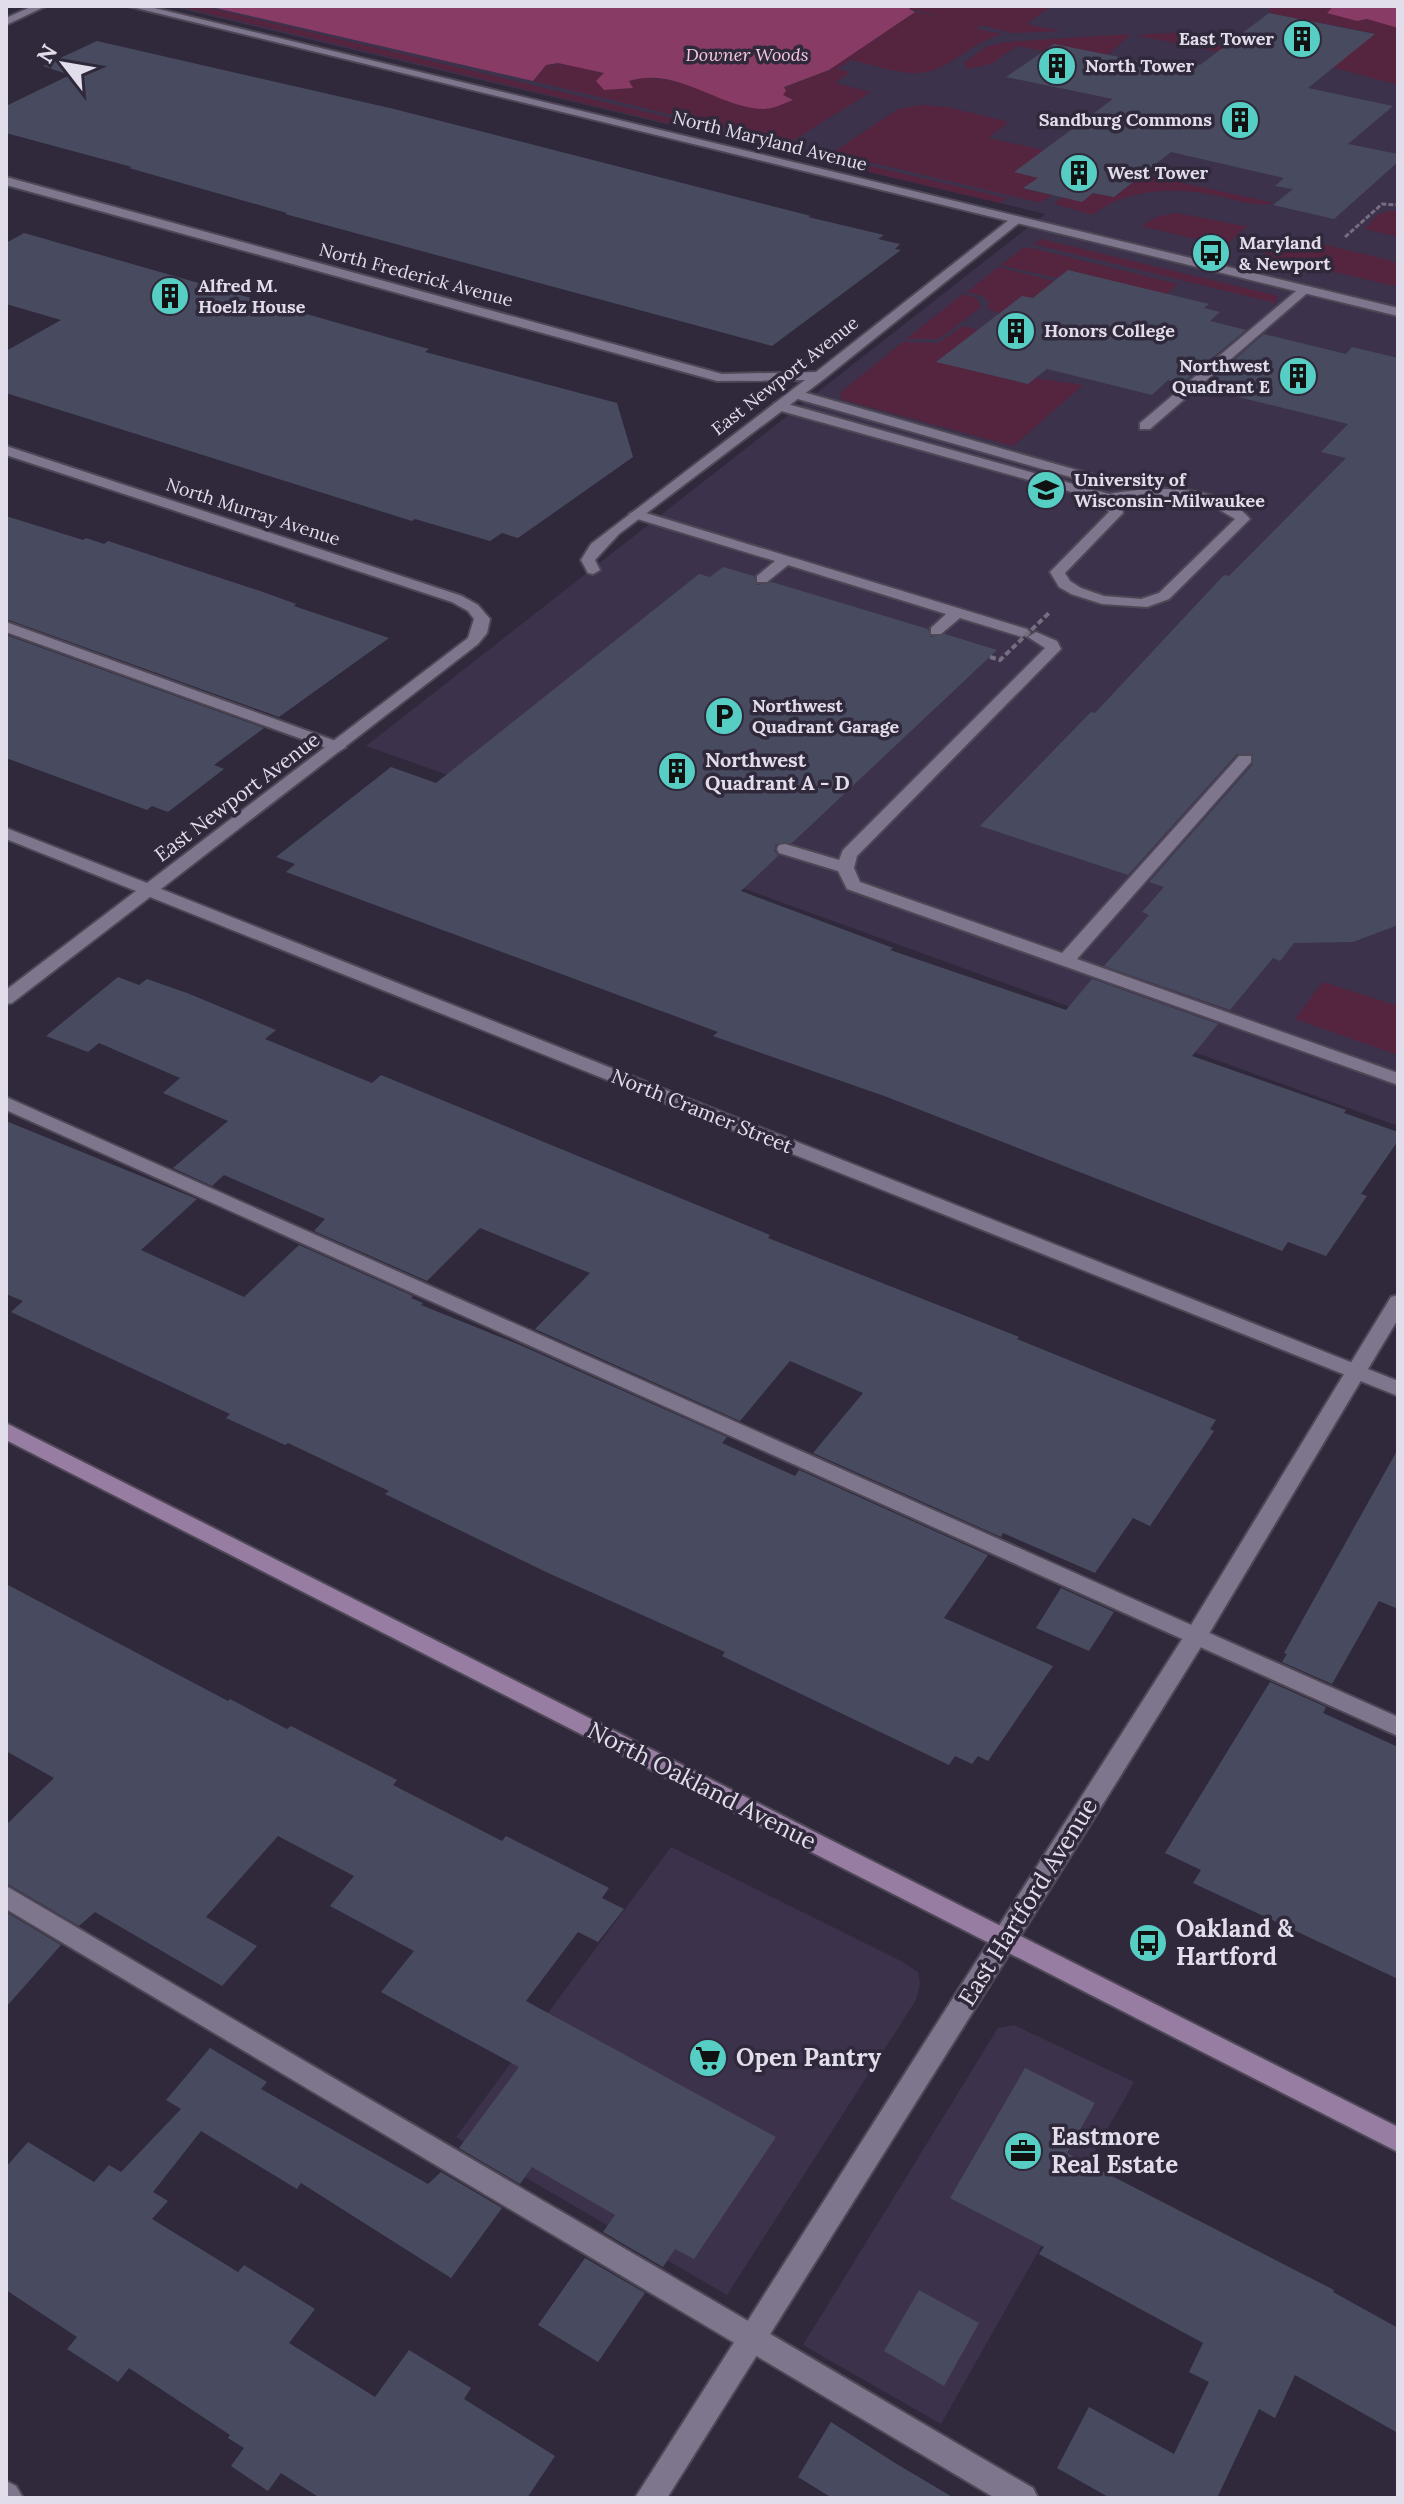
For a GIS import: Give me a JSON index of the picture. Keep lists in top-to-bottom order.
{
  "streets": {
    "main road": ["North Oakland Avenue"],
    "street": [
      "North Maryland Avenue",
      "North Frederick Avenue",
      "East Newport Avenue",
      "North Murray Avenue",
      "North Cramer Street",
      "East Hartford Avenue"
    ]
  },
  "crossings": [
    ["North Maryland Avenue", "East Newport Avenue"],
    ["North Frederick Avenue", "East Newport Avenue"],
    ["East Newport Avenue", "North Murray Avenue"],
    ["East Newport Avenue", "North Cramer Street"],
    ["North Cramer Street", "East Hartford Avenue"],
    ["North Oakland Avenue", "East Hartford Avenue"]
  ],
  "parks": ["Downer Woods"],
  "places": {
    "building": [
      "East Tower",
      "North Tower",
      "Sandburg Commons",
      "West Tower",
      "Alfred M. Hoelz House",
      "Honors College",
      "Northwest Quadrant E",
      "Northwest Quadrant A - D"
    ],
    "bus stop": ["Maryland & Newport", "Oakland & Hartford"],
    "school or university": ["University of Wisconsin-Milwaukee"],
    "parking": ["Northwest Quadrant Garage"],
    "supermarket": ["Open Pantry"],
    "office": ["Eastmore Real Estate"]
  },
  "north": "top left"
}
